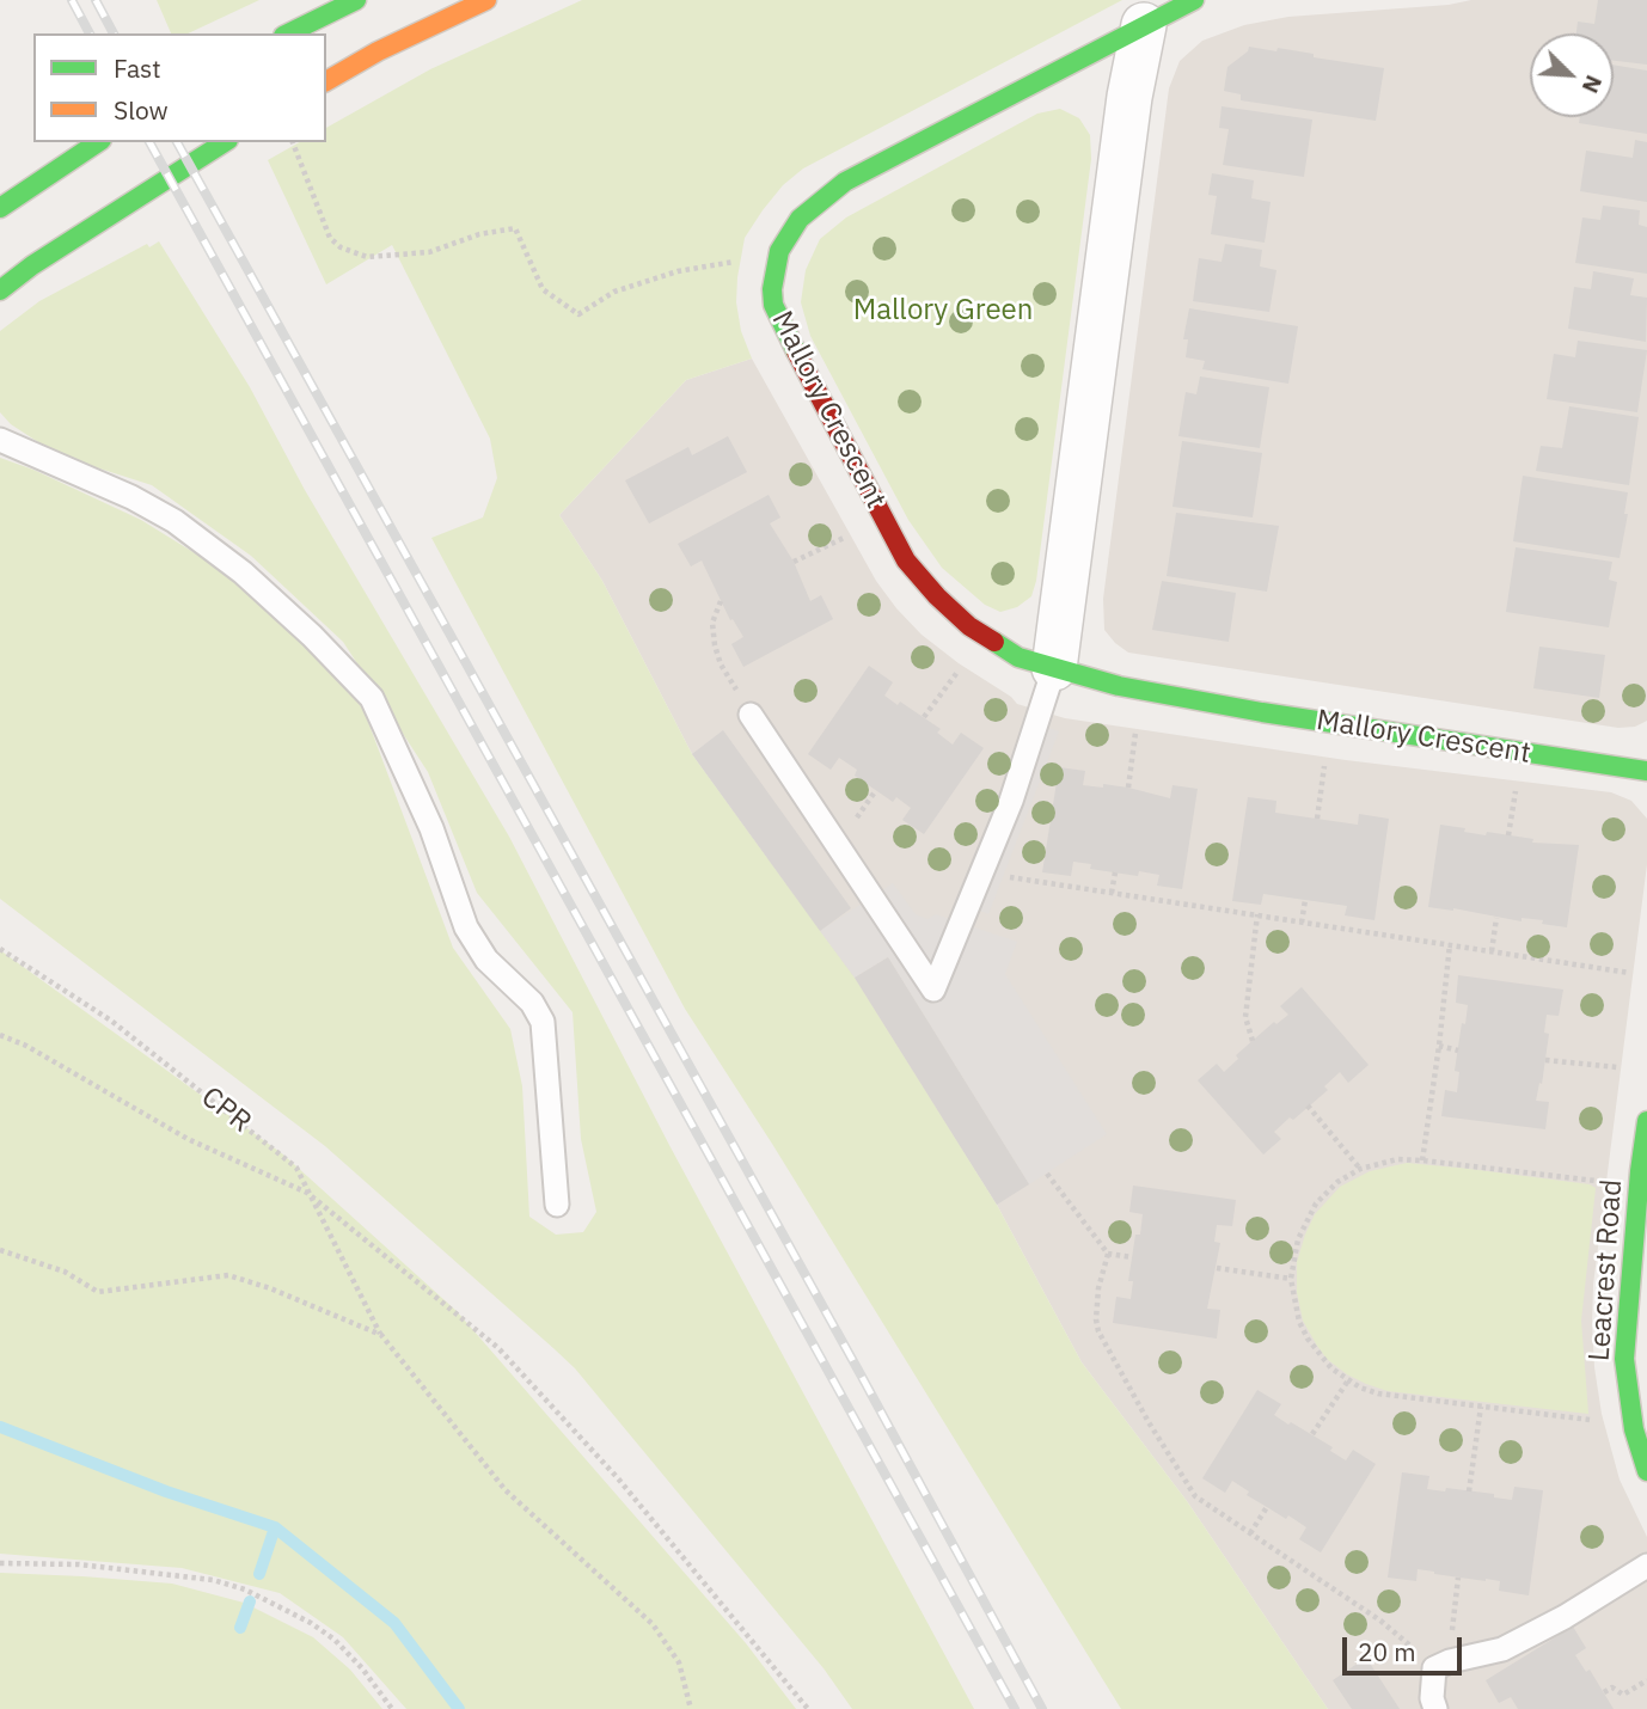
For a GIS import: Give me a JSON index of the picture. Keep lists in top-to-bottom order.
{
  "streets": {
    "street": ["Mallory Crescent", "Leacrest Road"],
    "path": ["CPR"]
  },
  "parks": ["Mallory Green"],
  "legend": ["Fast", "Slow"],
  "scale_bar": "20 m",
  "north": "bottom right"
}
